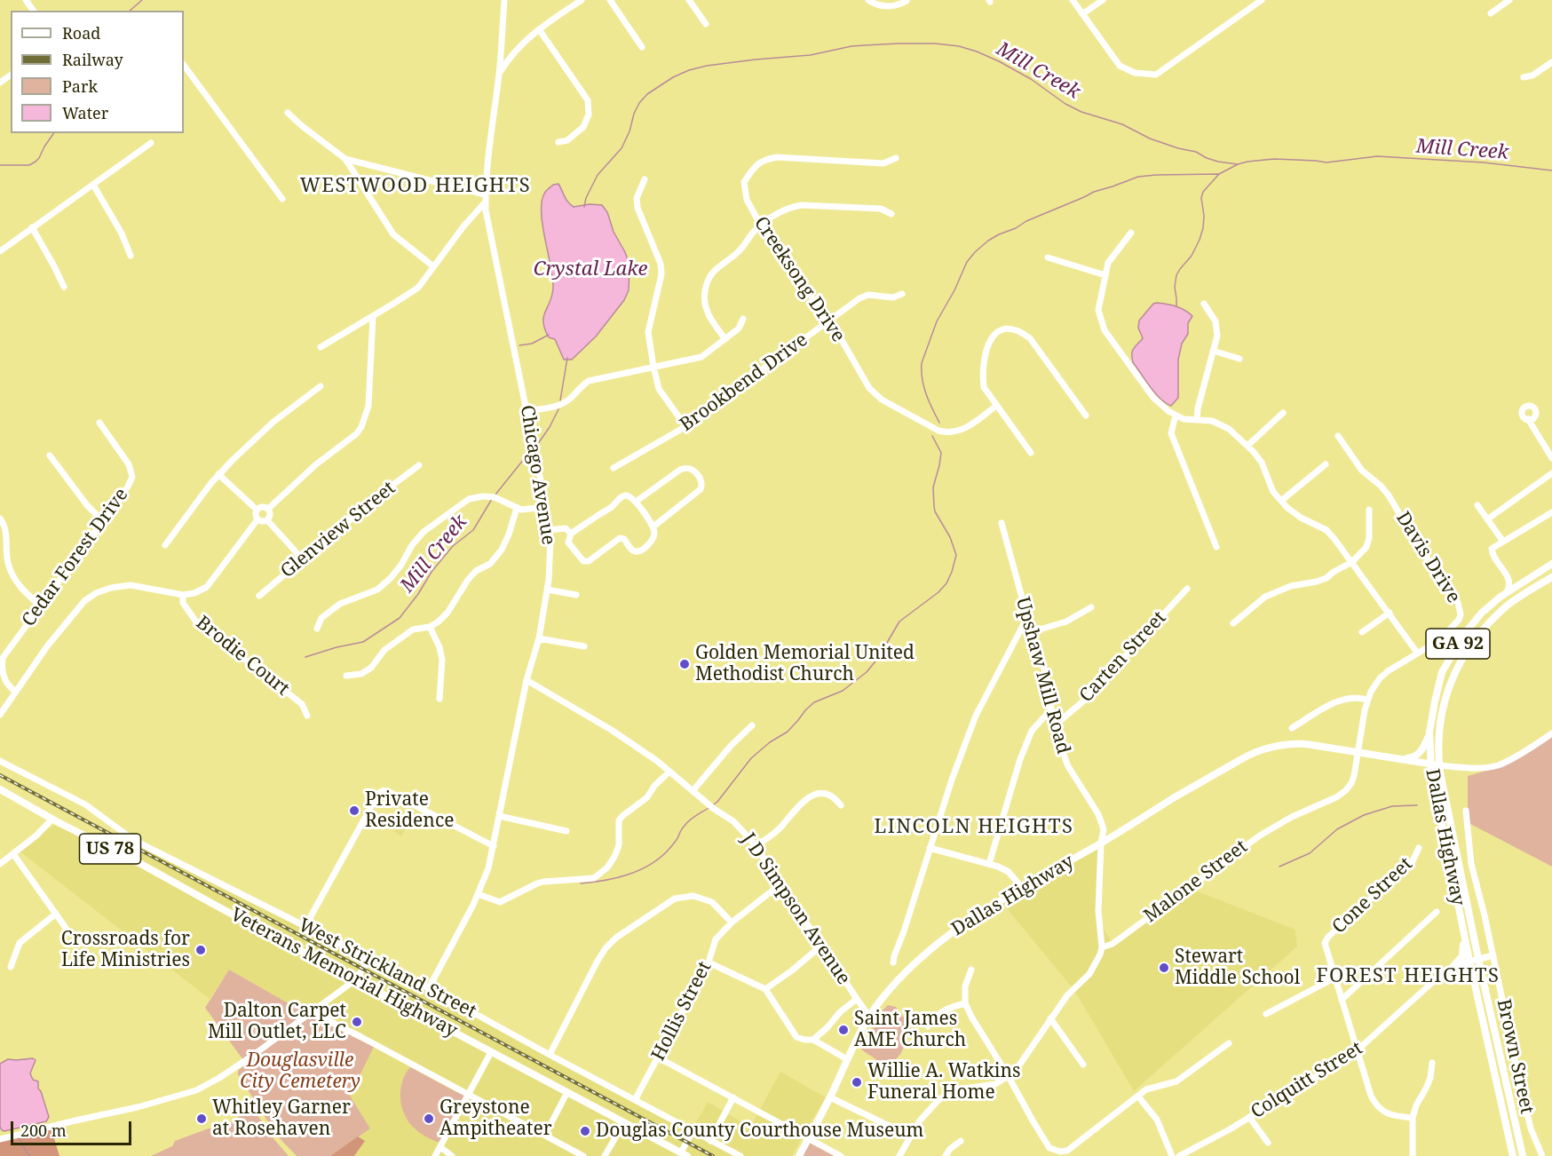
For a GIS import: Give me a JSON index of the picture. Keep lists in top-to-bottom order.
{
  "streets": {
    "main road": [
      "GA 92",
      "Dallas Highway",
      "US 78",
      "Veterans Memorial Highway"
    ],
    "street": [
      "Creeksong Drive",
      "Brookbend Drive",
      "Chicago Avenue",
      "Glenview Street",
      "Cedar Forest Drive",
      "Davis Drive",
      "Brodie Court",
      "Carten Street",
      "Upshaw Mill Road",
      "Malone Street",
      "Cone Street",
      "J D Simpson Avenue",
      "West Strickland Street",
      "Hollis Street",
      "Brown Street",
      "Colquitt Street"
    ]
  },
  "crossings": [
    ["Creeksong Drive", "Brookbend Drive"],
    ["Chicago Avenue", "J D Simpson Avenue"],
    ["Chicago Avenue", "West Strickland Street"],
    ["Davis Drive", "Dallas Highway"],
    ["Davis Drive", "Malone Street"],
    ["Carten Street", "Upshaw Mill Road"],
    ["Upshaw Mill Road", "Dallas Highway"],
    ["Upshaw Mill Road", "Malone Street"],
    ["Dallas Highway", "Malone Street"],
    ["Dallas Highway", "J D Simpson Avenue"],
    ["Dallas Highway", "Colquitt Street"],
    ["J D Simpson Avenue", "Hollis Street"],
    ["West Strickland Street", "Hollis Street"]
  ],
  "districts": ["WESTWOOD HEIGHTS", "LINCOLN HEIGHTS", "FOREST HEIGHTS"],
  "water": ["Mill Creek", "Crystal Lake"],
  "parks": ["Douglasville City Cemetery"],
  "places": [
    "Golden Memorial United Methodist Church",
    "Private Residence",
    "Crossroads for Life Ministries",
    "Stewart Middle School",
    "Dalton Carpet Mill Outlet, LLC",
    "Saint James AME Church",
    "Willie A. Watkins Funeral Home",
    "Whitley Garner at Rosehaven",
    "Greystone Ampitheater",
    "Douglas County Courthouse Museum"
  ],
  "legend": [
    "Road",
    "Railway",
    "Park",
    "Water"
  ],
  "scale_bar": "200 m"
}
